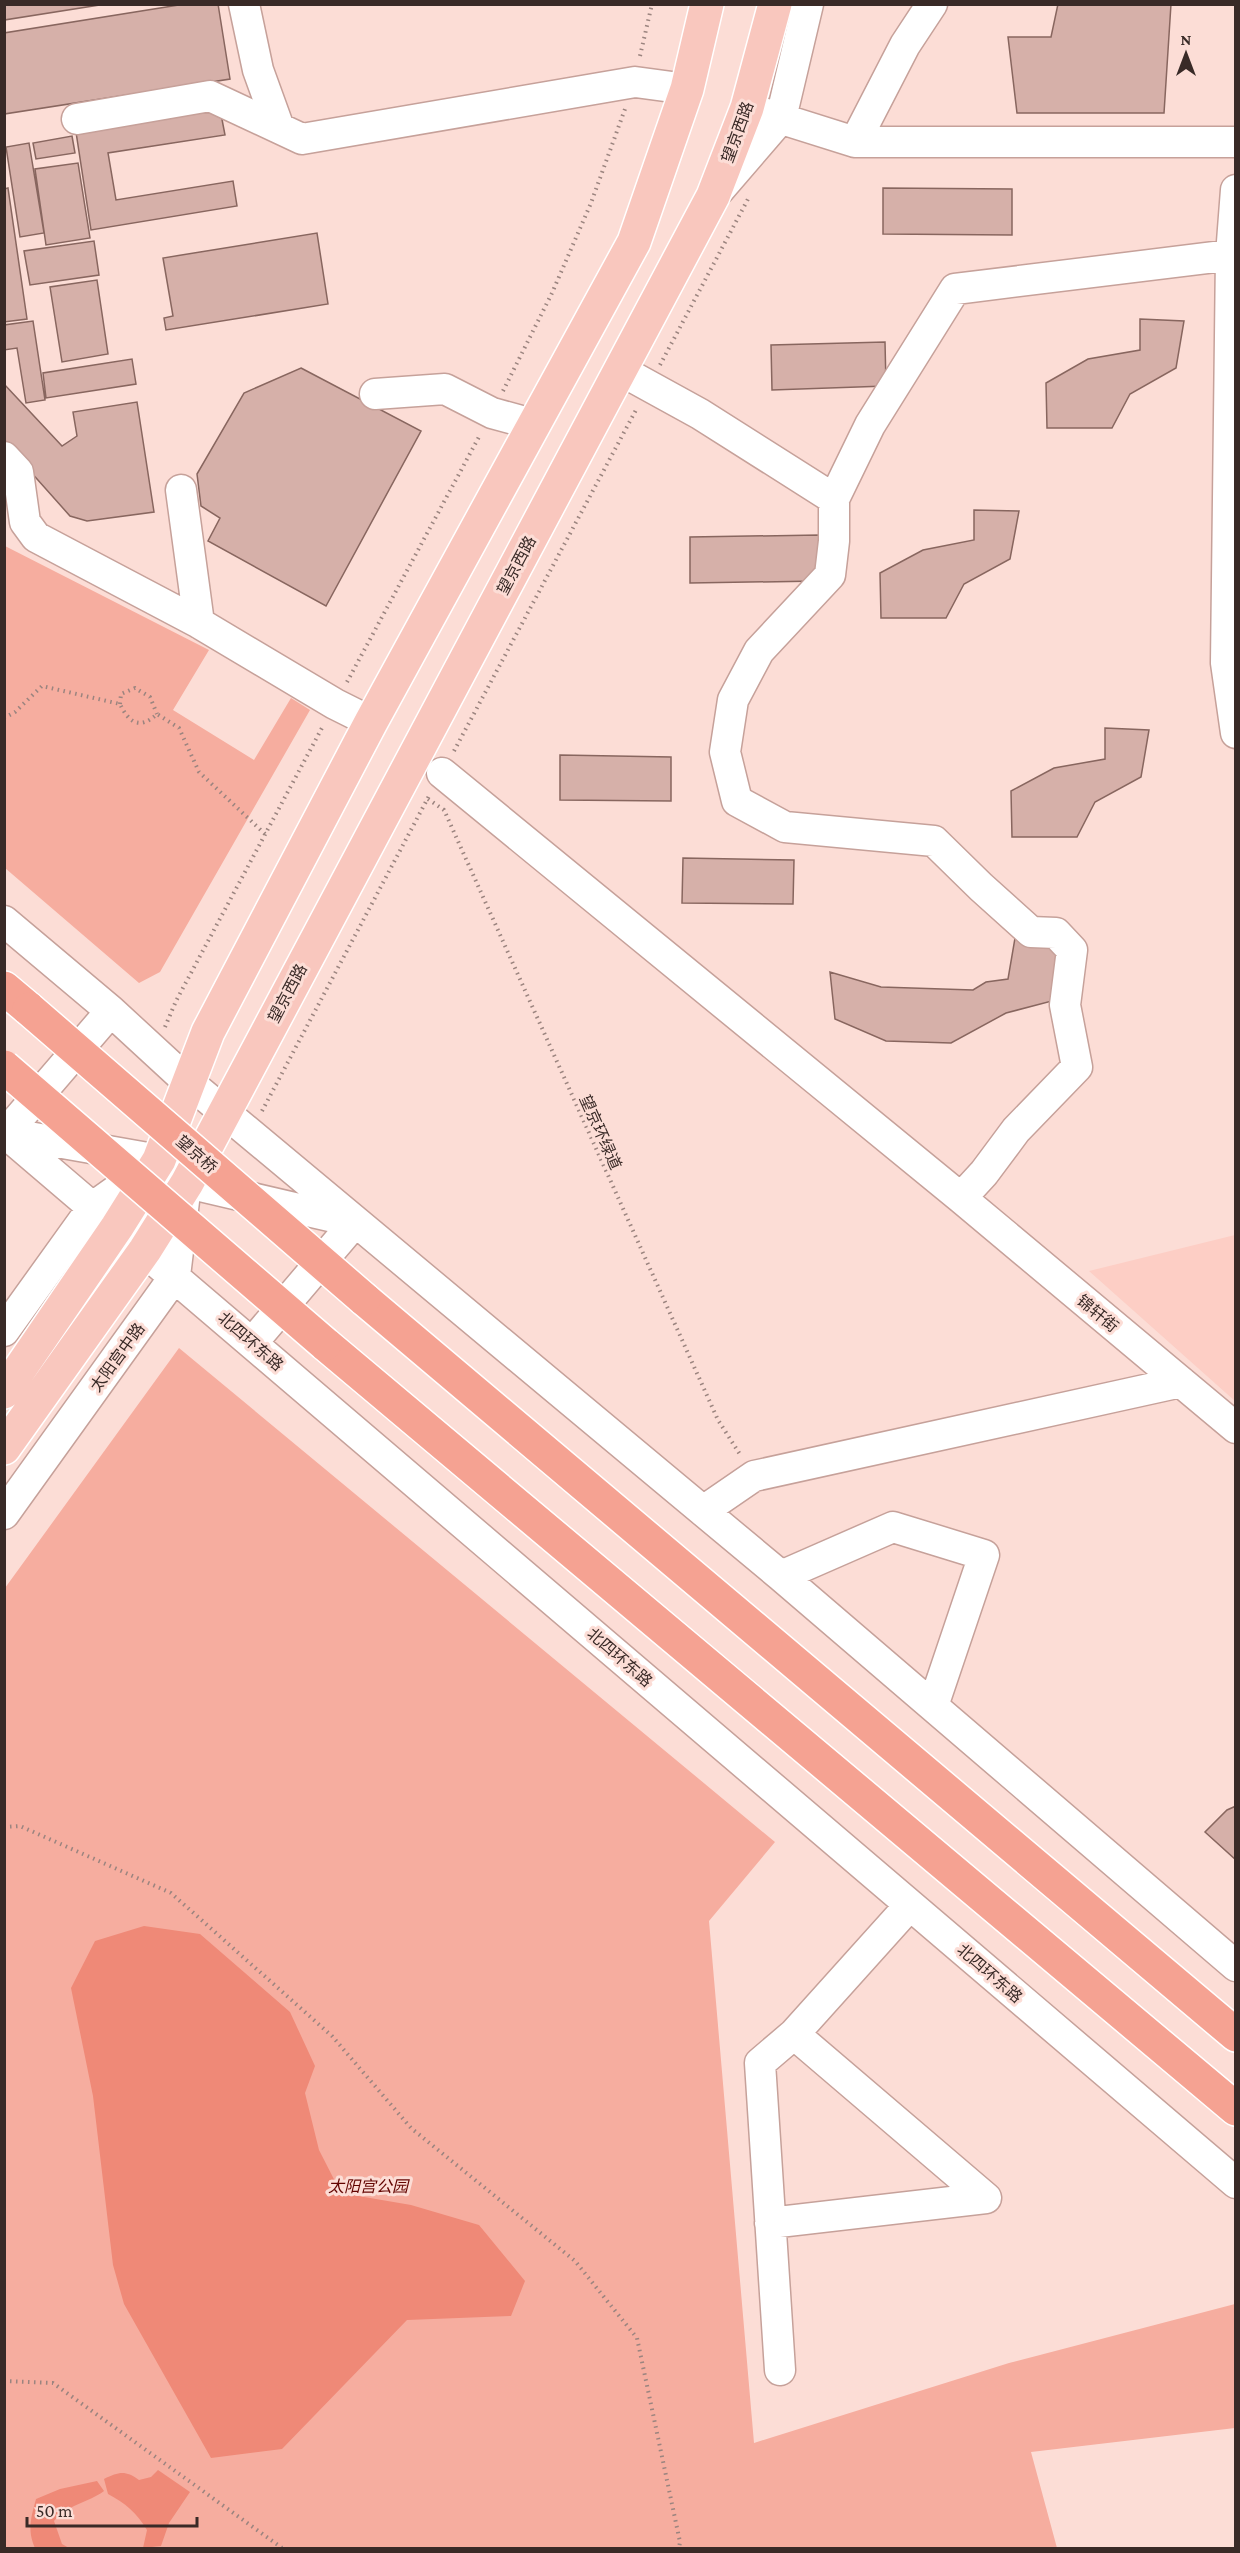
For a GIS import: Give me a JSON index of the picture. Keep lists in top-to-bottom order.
{
  "streets": {
    "highway": ["望京桥"],
    "main road": ["望京西路"],
    "street": ["锦轩街", "北四环东路", "太阳宫中路"],
    "path": ["望京环绿道"]
  },
  "crossings": [
    ["望京西路", "北四环东路"],
    ["望京西路", "太阳宫中路"],
    ["北四环东路", "太阳宫中路"]
  ],
  "parks": ["太阳宫公园"],
  "scale_bar": "50 m",
  "north": "top"
}
